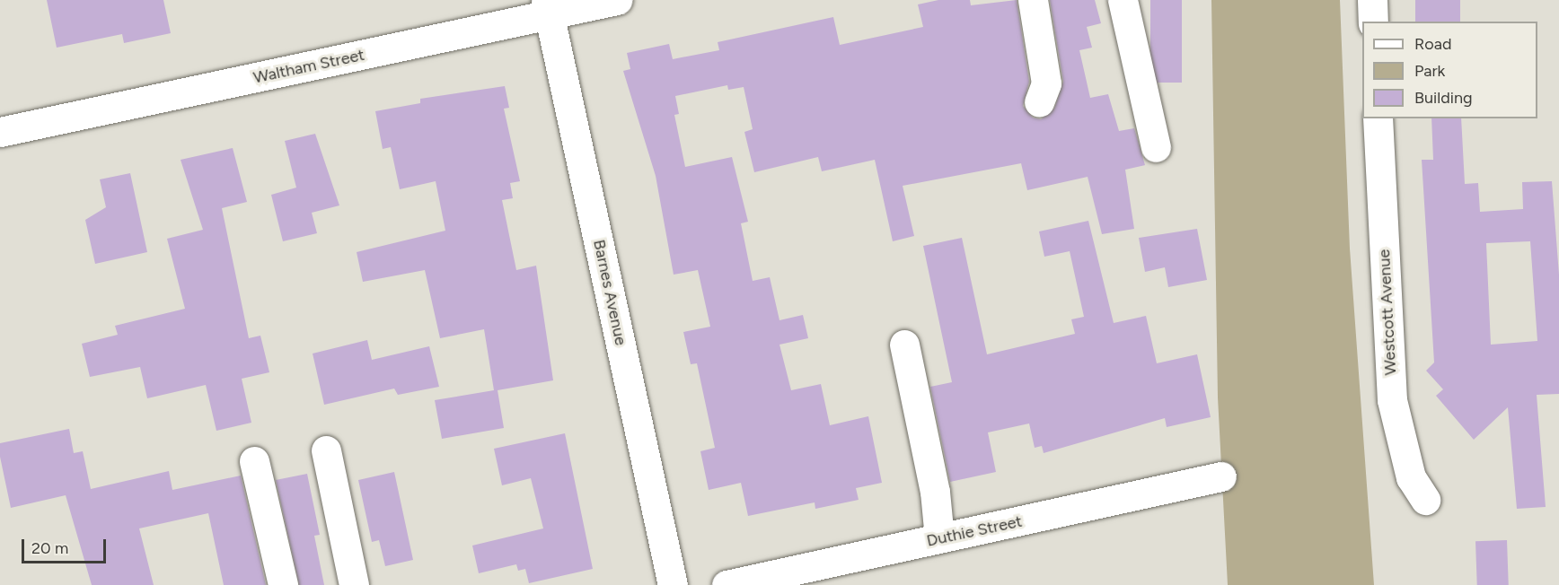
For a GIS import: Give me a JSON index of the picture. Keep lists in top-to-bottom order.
{
  "streets": {
    "street": [
      "Waltham Street",
      "Barnes Avenue",
      "Westcott Avenue",
      "Duthie Street"
    ]
  },
  "crossings": [
    ["Waltham Street", "Barnes Avenue"]
  ],
  "legend": ["Road", "Park", "Building"],
  "scale_bar": "20 m"
}
